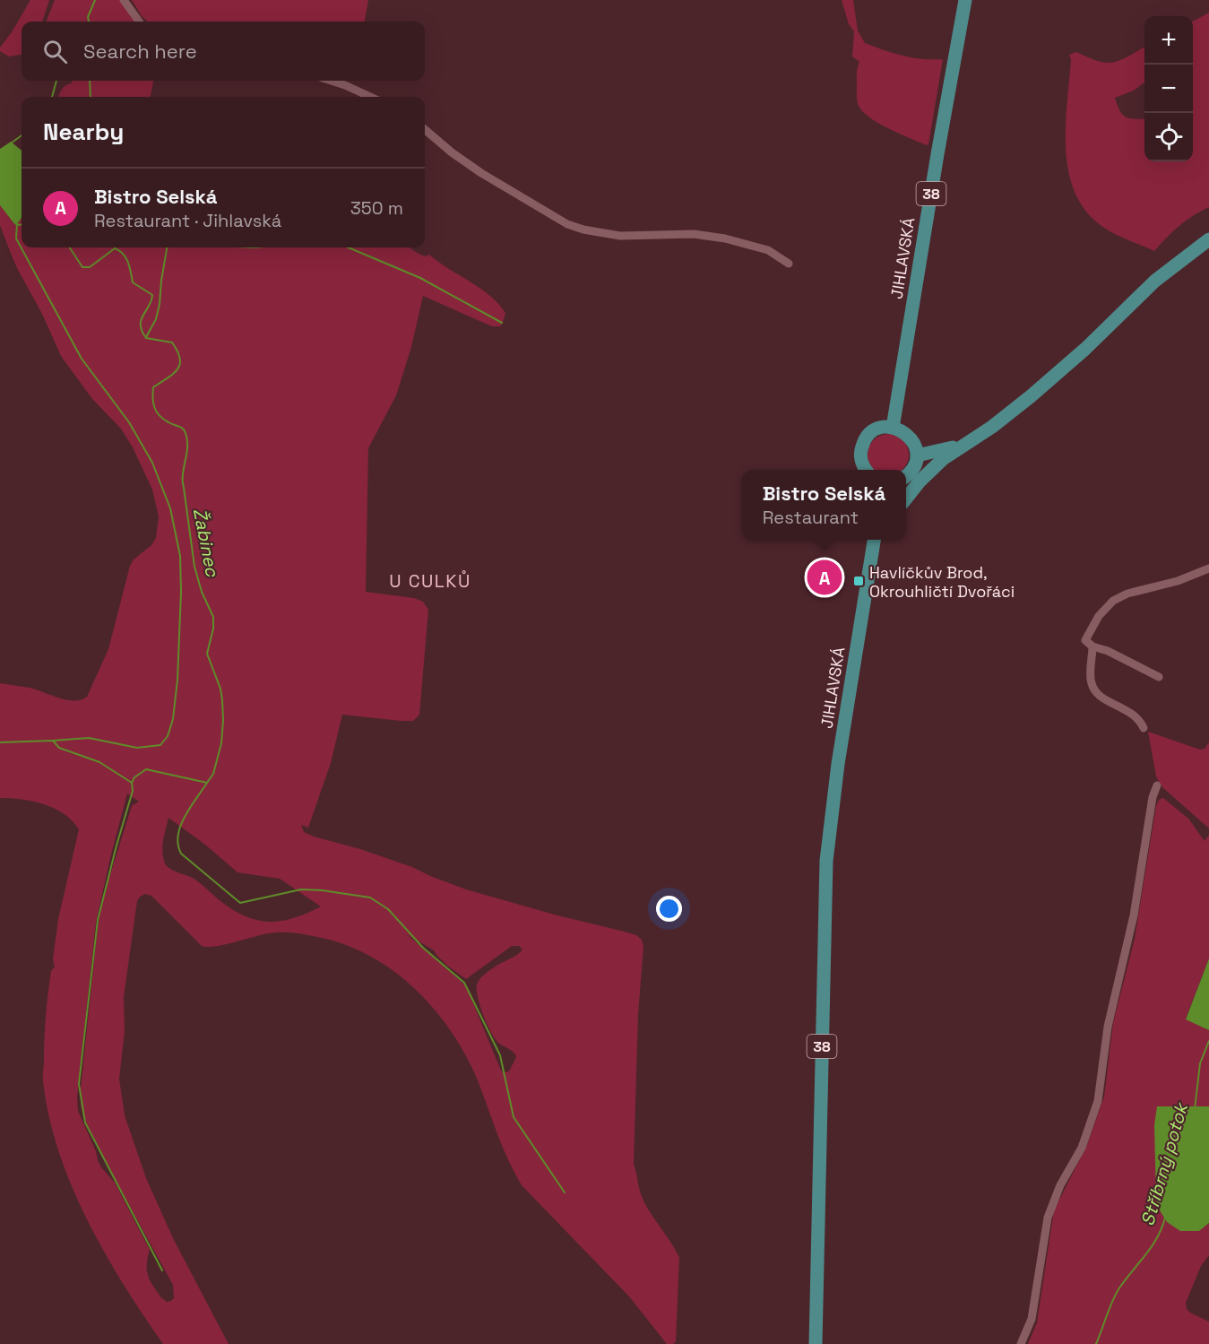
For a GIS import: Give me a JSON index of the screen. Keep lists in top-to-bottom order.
{
  "streets": {
    "main road": ["38", "JIHLAVSKÁ"]
  },
  "districts": ["U CULKŮ"],
  "water": ["Žabinec", "Stříbrný potok"],
  "places": {
    "transit": ["Havlíčkův Brod, Okrouhličtí Dvořáci"]
  },
  "page": {
    "map_buttons": ["+", "−"],
    "search": "Search here",
    "heading": "Nearby",
    "list": [
      {
        "mark": "A",
        "name": "Bistro Selská",
        "note": "Restaurant · Jihlavská",
        "value": "350 m"
      }
    ],
    "popup": ["Bistro Selská", "Restaurant"],
    "pins": "A"
  }
}
